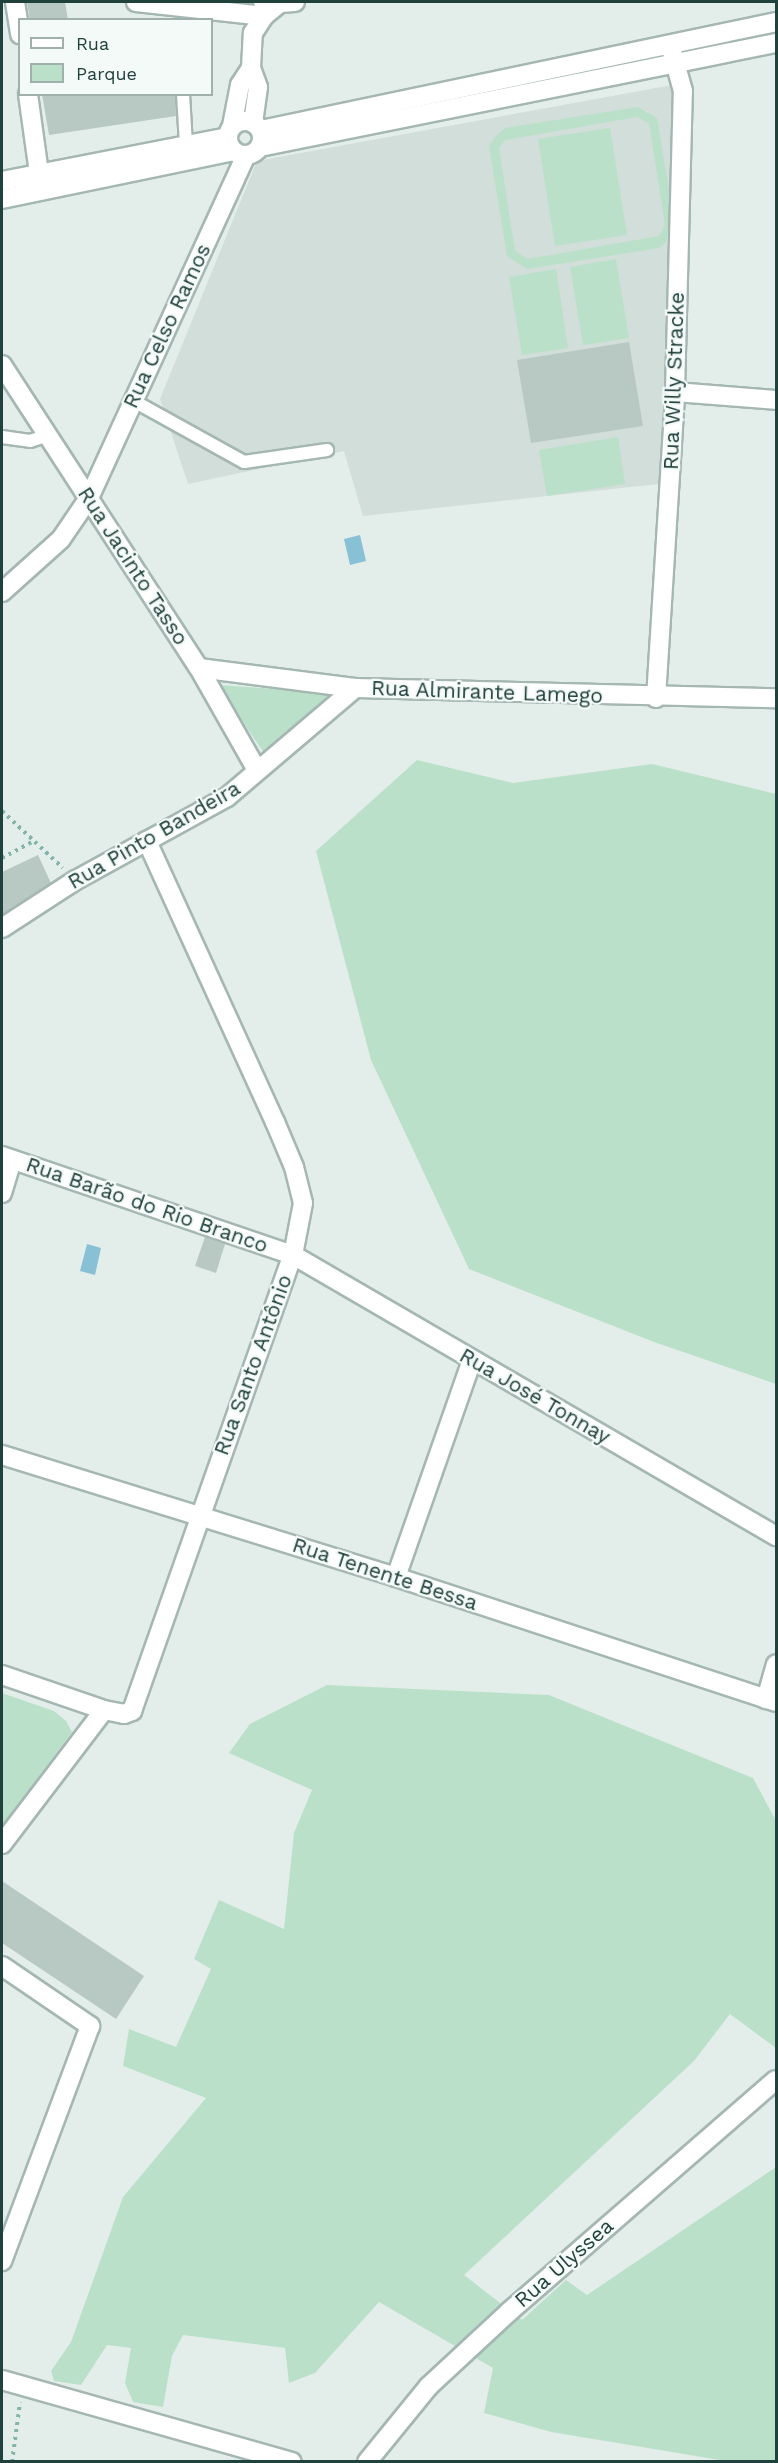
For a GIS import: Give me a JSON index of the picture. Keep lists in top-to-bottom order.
{
  "streets": {
    "street": [
      "Rua Celso Ramos",
      "Rua Willy Stracke",
      "Rua Jacinto Tasso",
      "Rua Almirante Lamego",
      "Rua Pinto Bandeira",
      "Rua Barão do Rio Branco",
      "Rua Santo Antônio",
      "Rua José Tonnay",
      "Rua Tenente Bessa",
      "Rua Ulyssea"
    ]
  },
  "crossings": [
    ["Rua Celso Ramos", "Rua Jacinto Tasso"],
    ["Rua Willy Stracke", "Rua Almirante Lamego"],
    ["Rua Jacinto Tasso", "Rua Almirante Lamego"],
    ["Rua Jacinto Tasso", "Rua Pinto Bandeira"],
    ["Rua Almirante Lamego", "Rua Pinto Bandeira"],
    ["Rua Pinto Bandeira", "Rua Santo Antônio"],
    ["Rua Barão do Rio Branco", "Rua Santo Antônio"],
    ["Rua Barão do Rio Branco", "Rua José Tonnay"],
    ["Rua Santo Antônio", "Rua José Tonnay"],
    ["Rua Santo Antônio", "Rua Tenente Bessa"]
  ],
  "legend": ["Rua", "Parque"]
}
